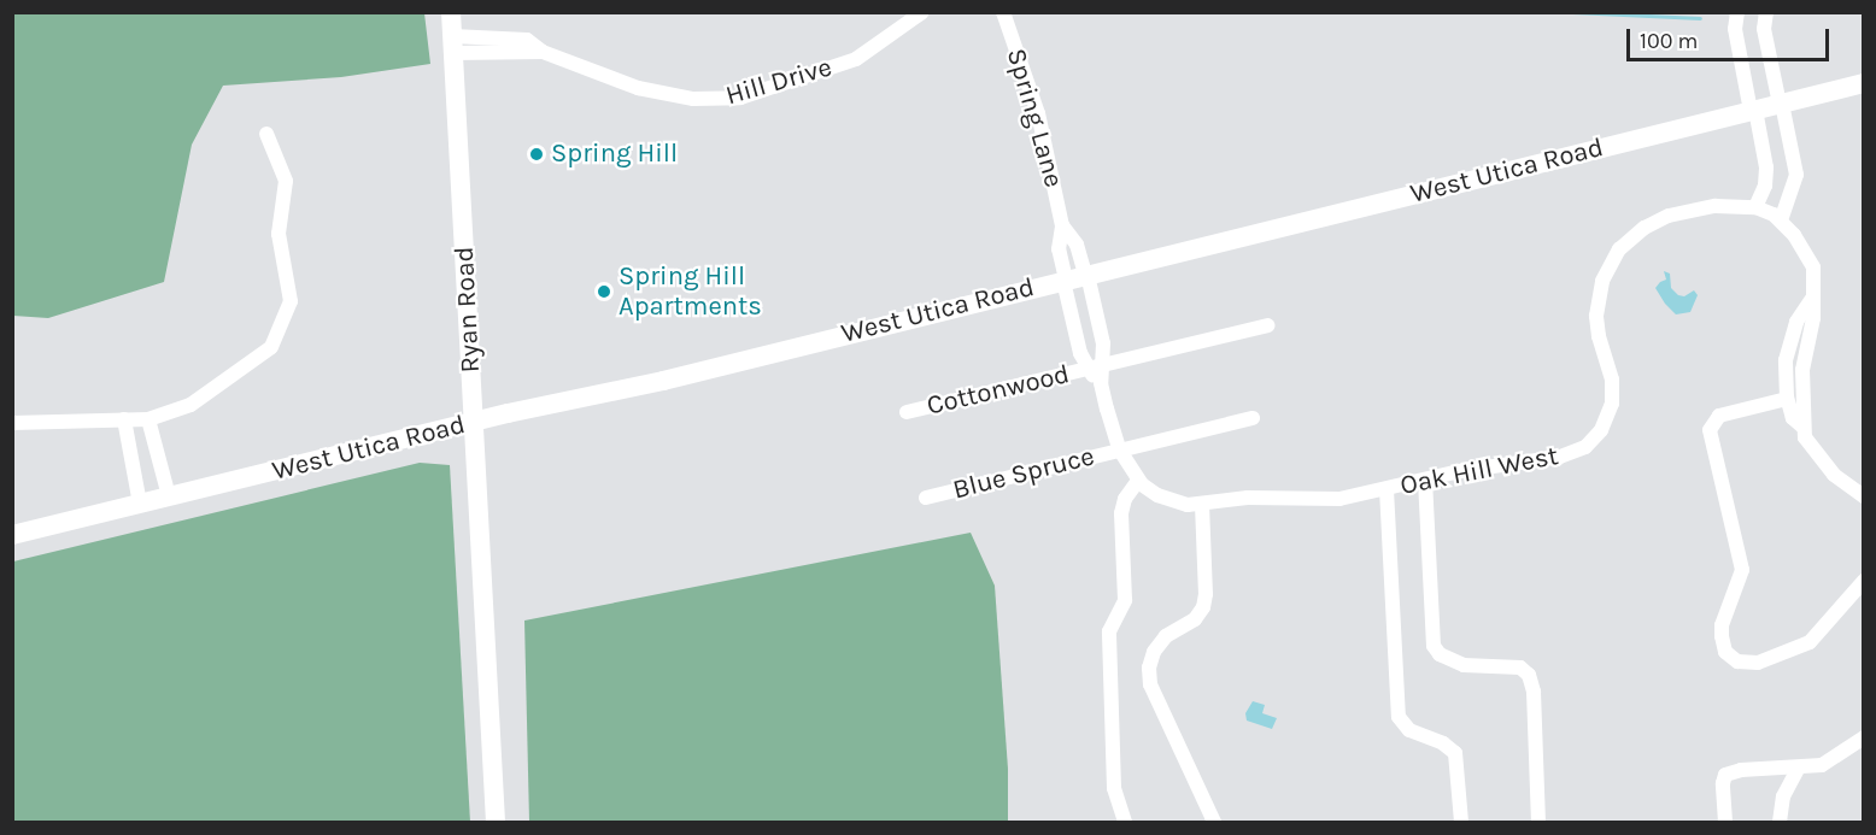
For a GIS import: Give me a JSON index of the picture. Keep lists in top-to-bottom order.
{
  "streets": {
    "street": [
      "Hill Drive",
      "Spring Lane",
      "West Utica Road",
      "Ryan Road",
      "Cottonwood",
      "Oak Hill West",
      "Blue Spruce"
    ]
  },
  "crossings": [
    ["Hill Drive", "Ryan Road"],
    ["Spring Lane", "West Utica Road"],
    ["West Utica Road", "Ryan Road"]
  ],
  "places": ["Spring Hill", "Spring Hill Apartments"],
  "scale_bar": "100 m"
}
